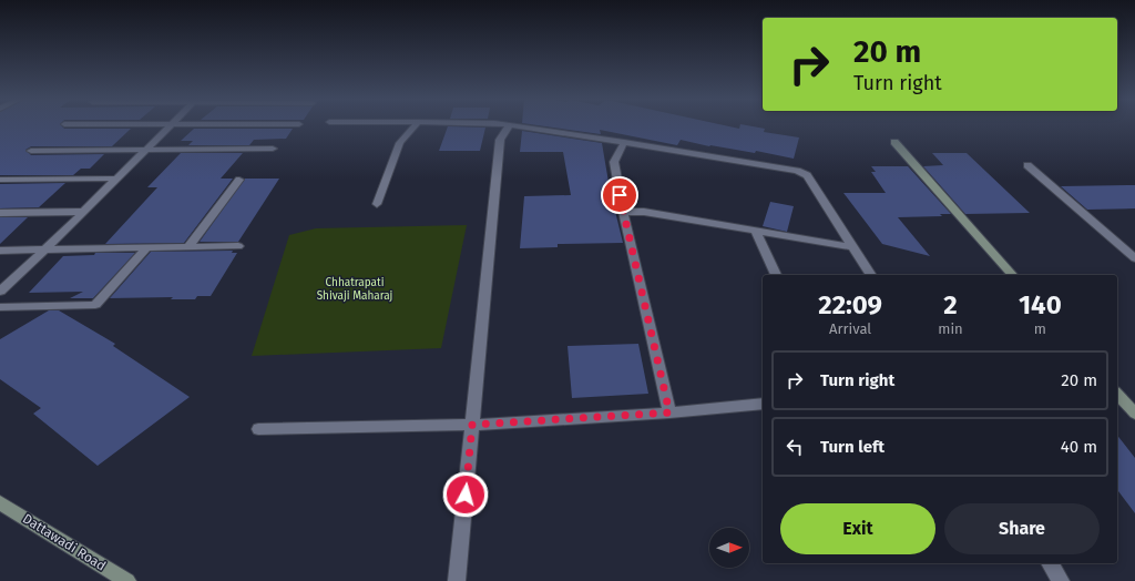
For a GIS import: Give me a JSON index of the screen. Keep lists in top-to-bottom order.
{
  "streets": {
    "street": ["Dattawadi Road"]
  },
  "parks": ["Chhatrapati Shivaji Maharaj"],
  "north": "right",
  "page": {
    "turn": ["20 m", "Turn right"],
    "eta": [
      "22:09",
      "Arrival",
      "2",
      "min",
      "140",
      "m"
    ],
    "list": [
      {
        "name": "Turn right",
        "value": "20 m"
      },
      {
        "name": "Turn left",
        "value": "40 m"
      }
    ],
    "buttons": ["Exit", "Share"]
  }
}
